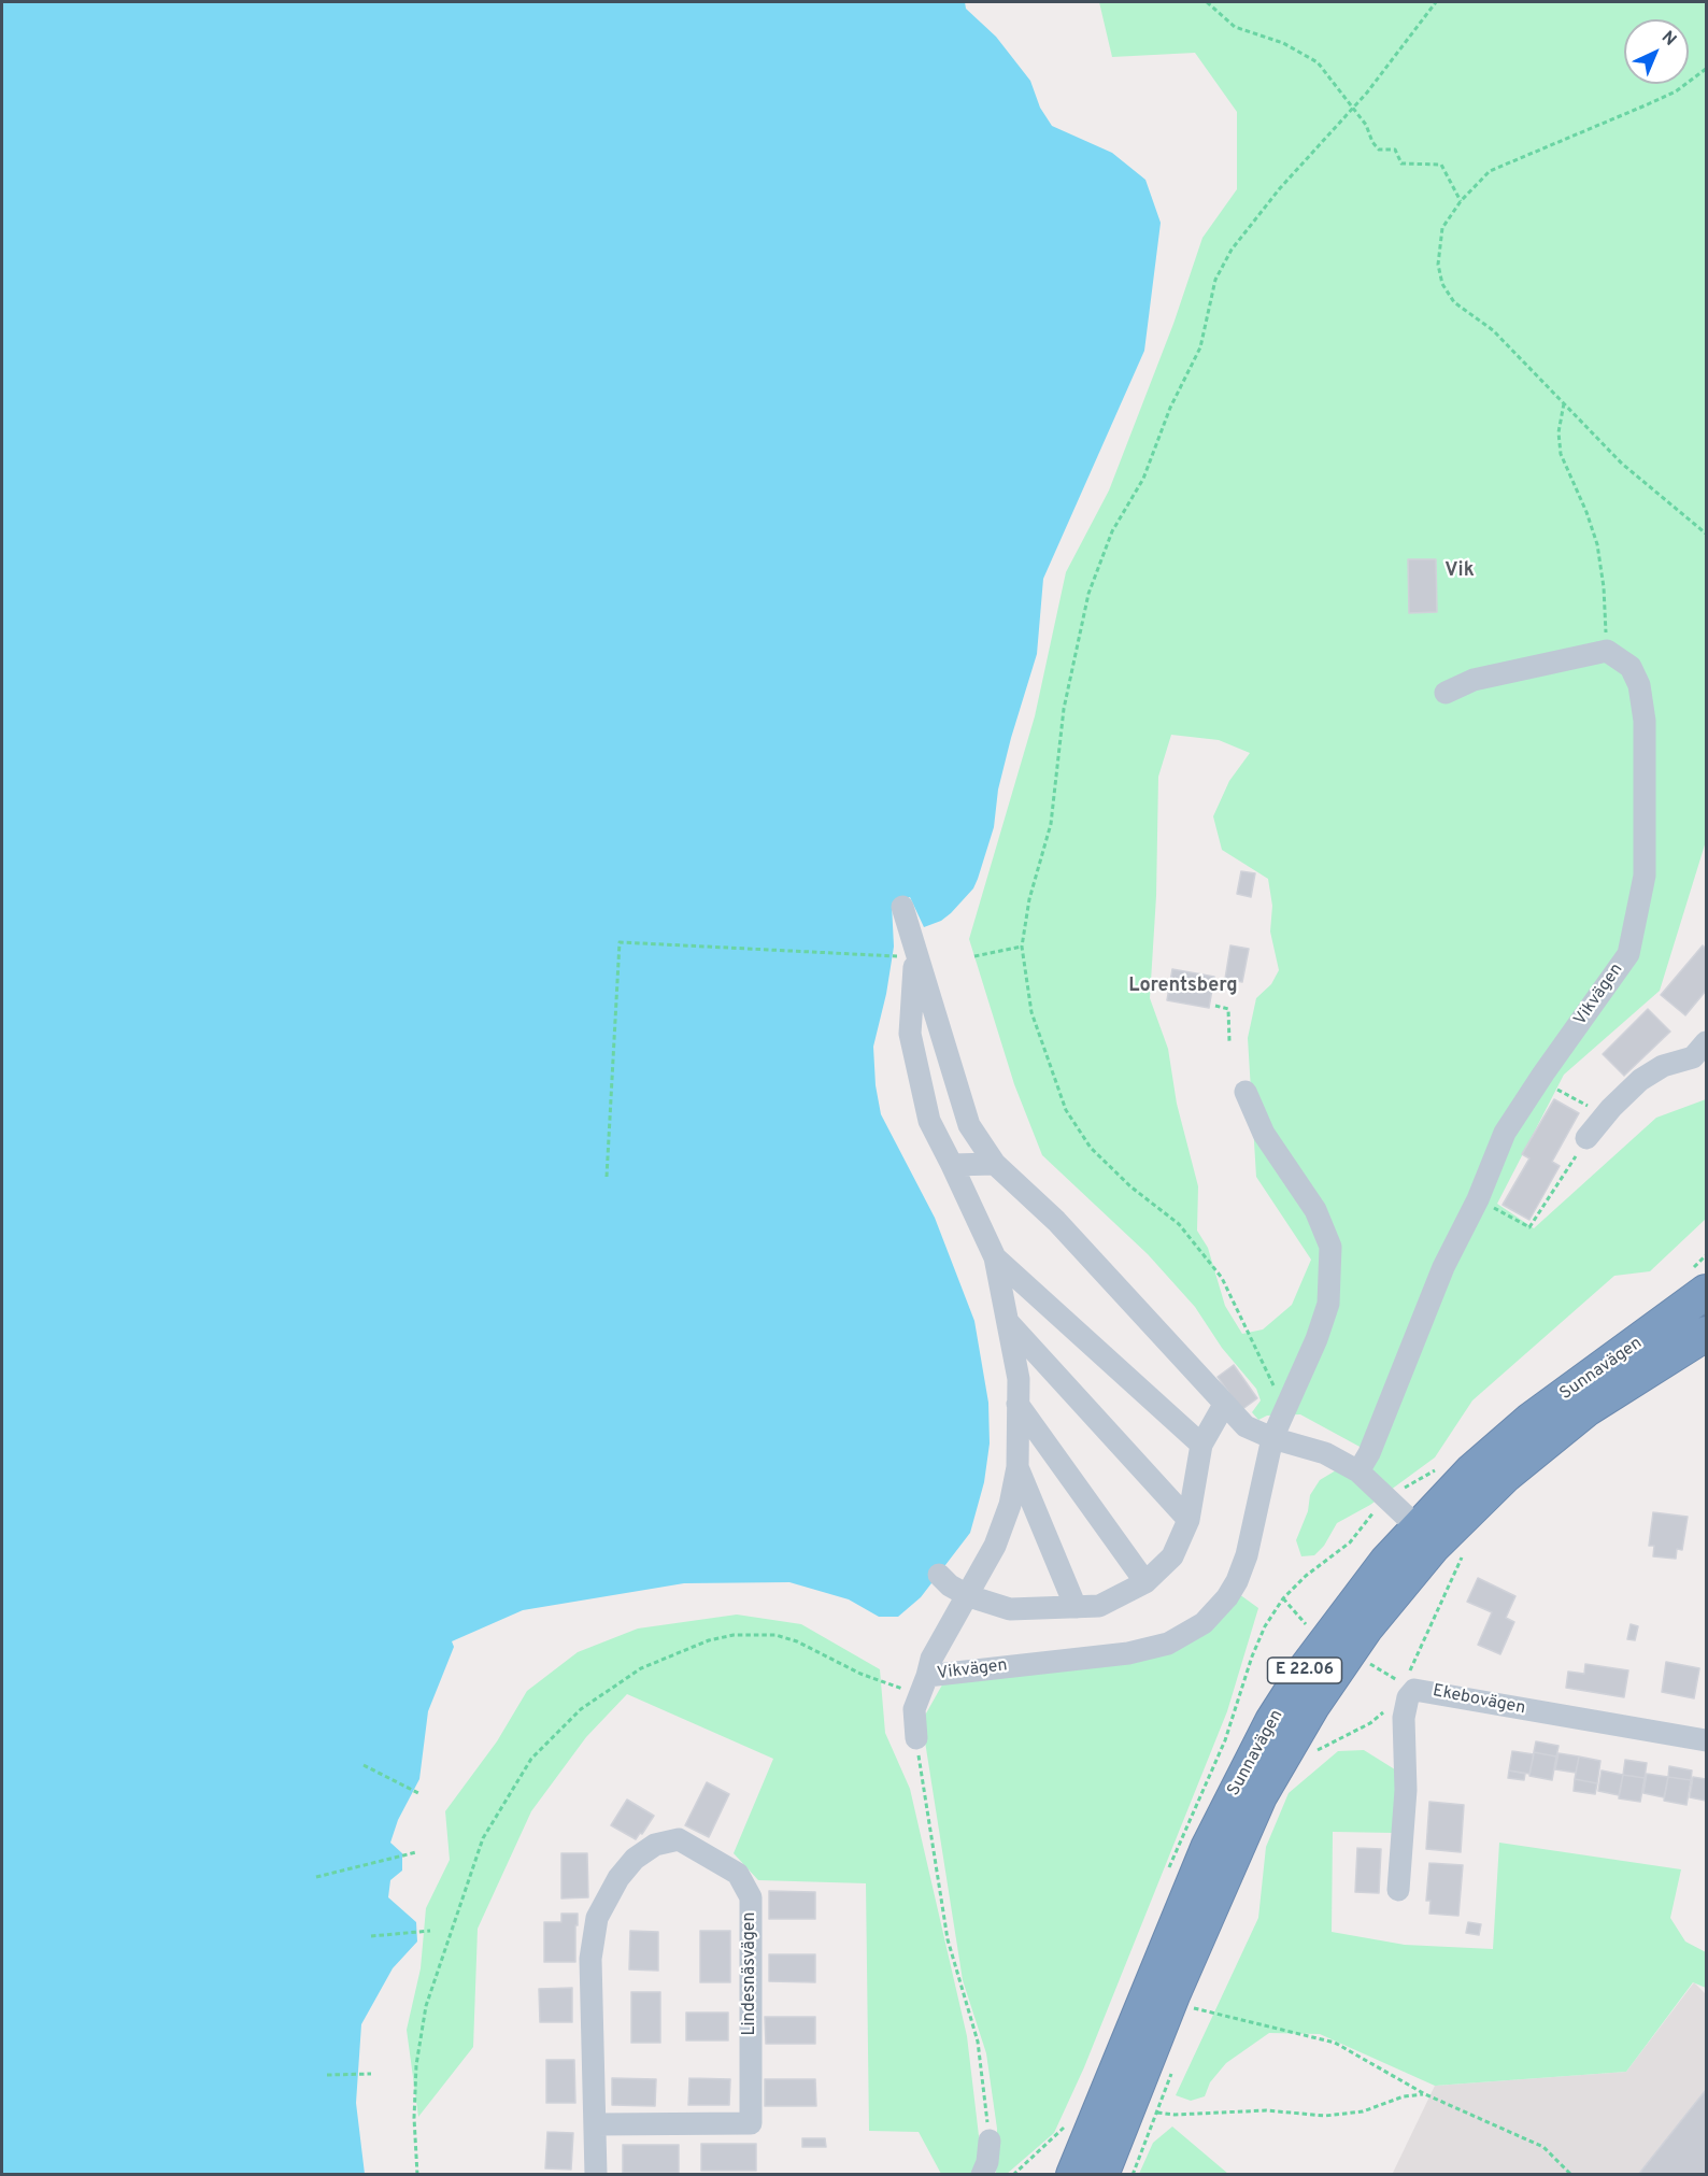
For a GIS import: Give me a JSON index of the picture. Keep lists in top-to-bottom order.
{
  "streets": {
    "highway": ["Sunnavägen", "E 22.06"],
    "street": ["Vikvägen", "Ekebovägen", "Lindesnäsvägen"]
  },
  "districts": ["Vik", "Lorentsberg"],
  "north": "top right"
}
